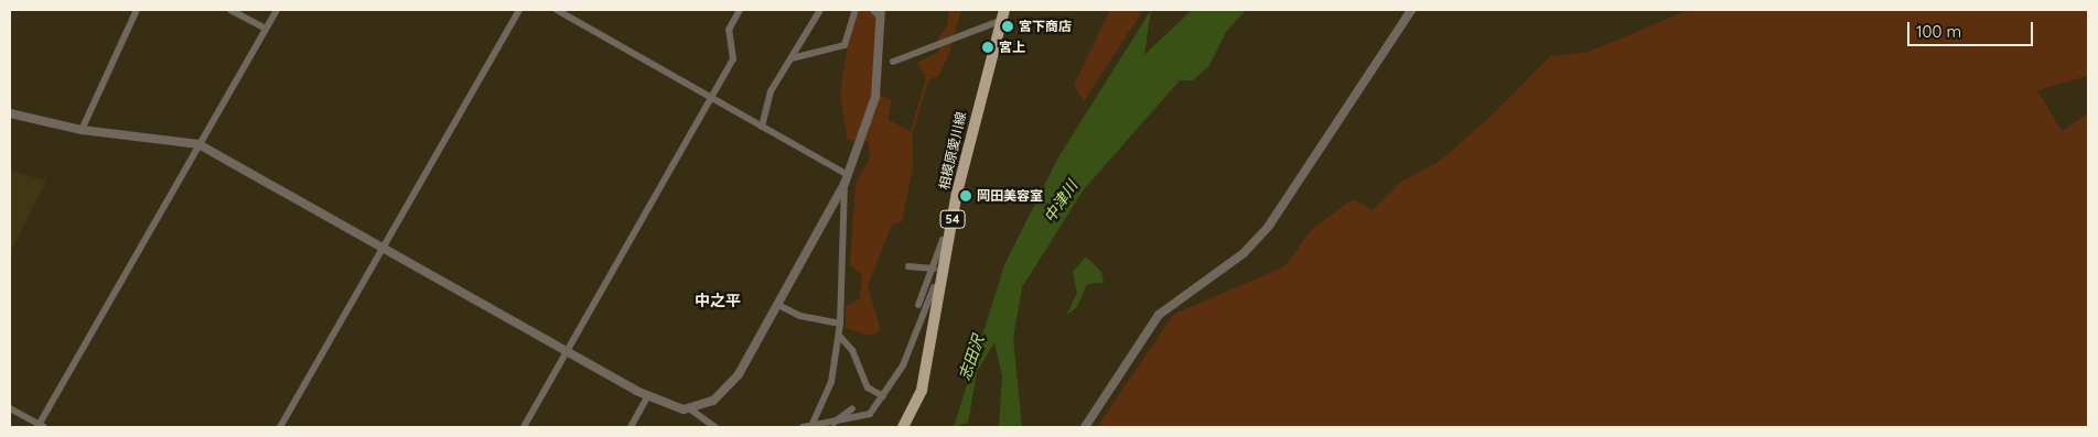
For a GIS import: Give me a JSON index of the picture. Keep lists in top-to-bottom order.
{
  "streets": {
    "main road": ["相模原愛川線", "54"]
  },
  "districts": ["中之平"],
  "water": ["中津川", "志田沢"],
  "places": ["宮下商店", "宮上", "岡田美容室"],
  "scale_bar": "100 m"
}
